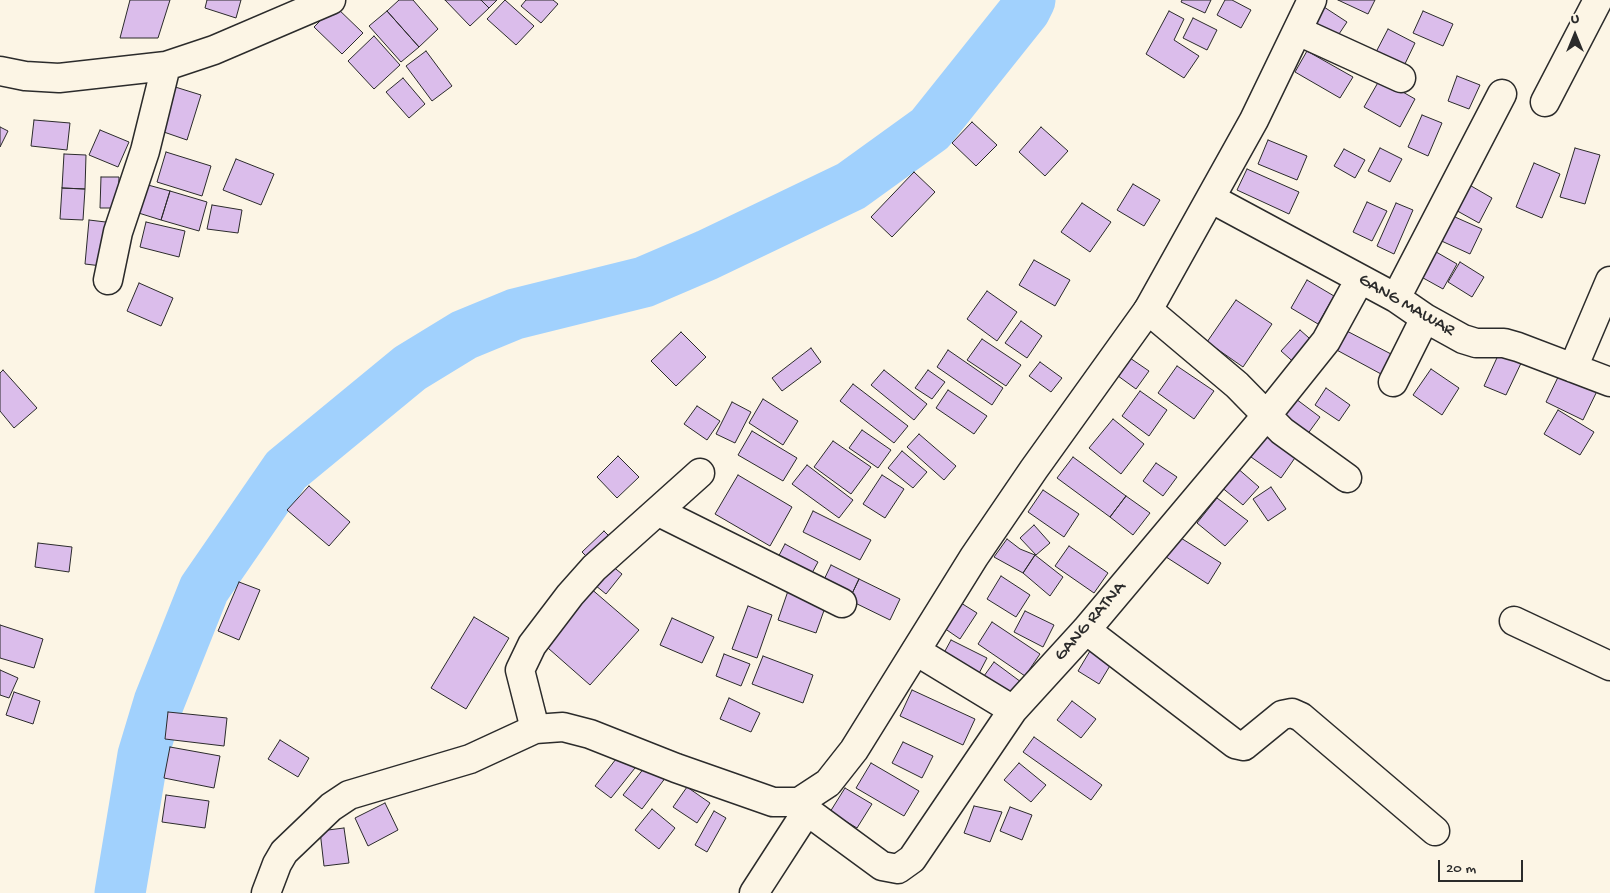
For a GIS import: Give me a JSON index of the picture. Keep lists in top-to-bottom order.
{
  "streets": {
    "street": ["GANG MAWAR", "GANG RATNA"]
  },
  "crossings": [
    ["GANG MAWAR", "GANG RATNA"]
  ],
  "scale_bar": "20 m",
  "north": "top"
}
